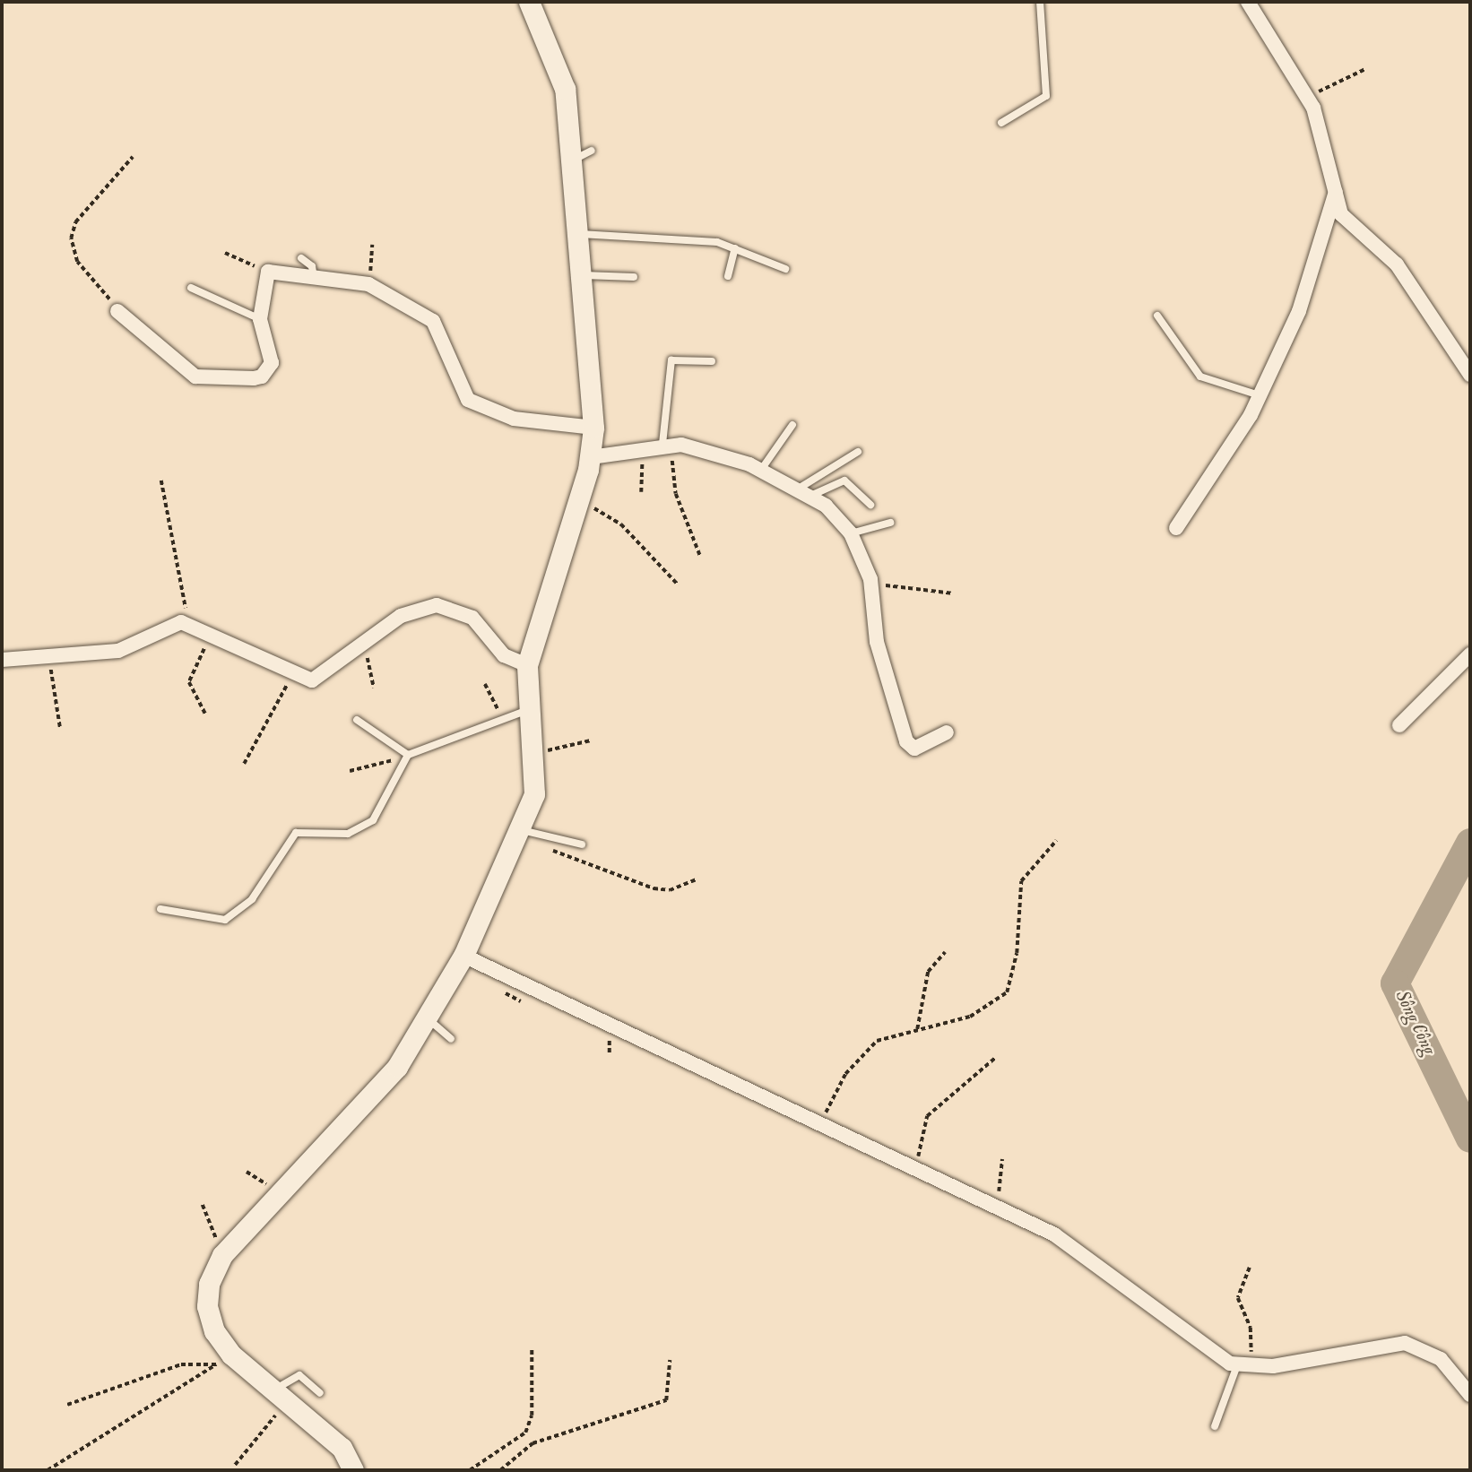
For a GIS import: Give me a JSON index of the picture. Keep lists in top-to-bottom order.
{
  "water": ["Sông Công"]
}
